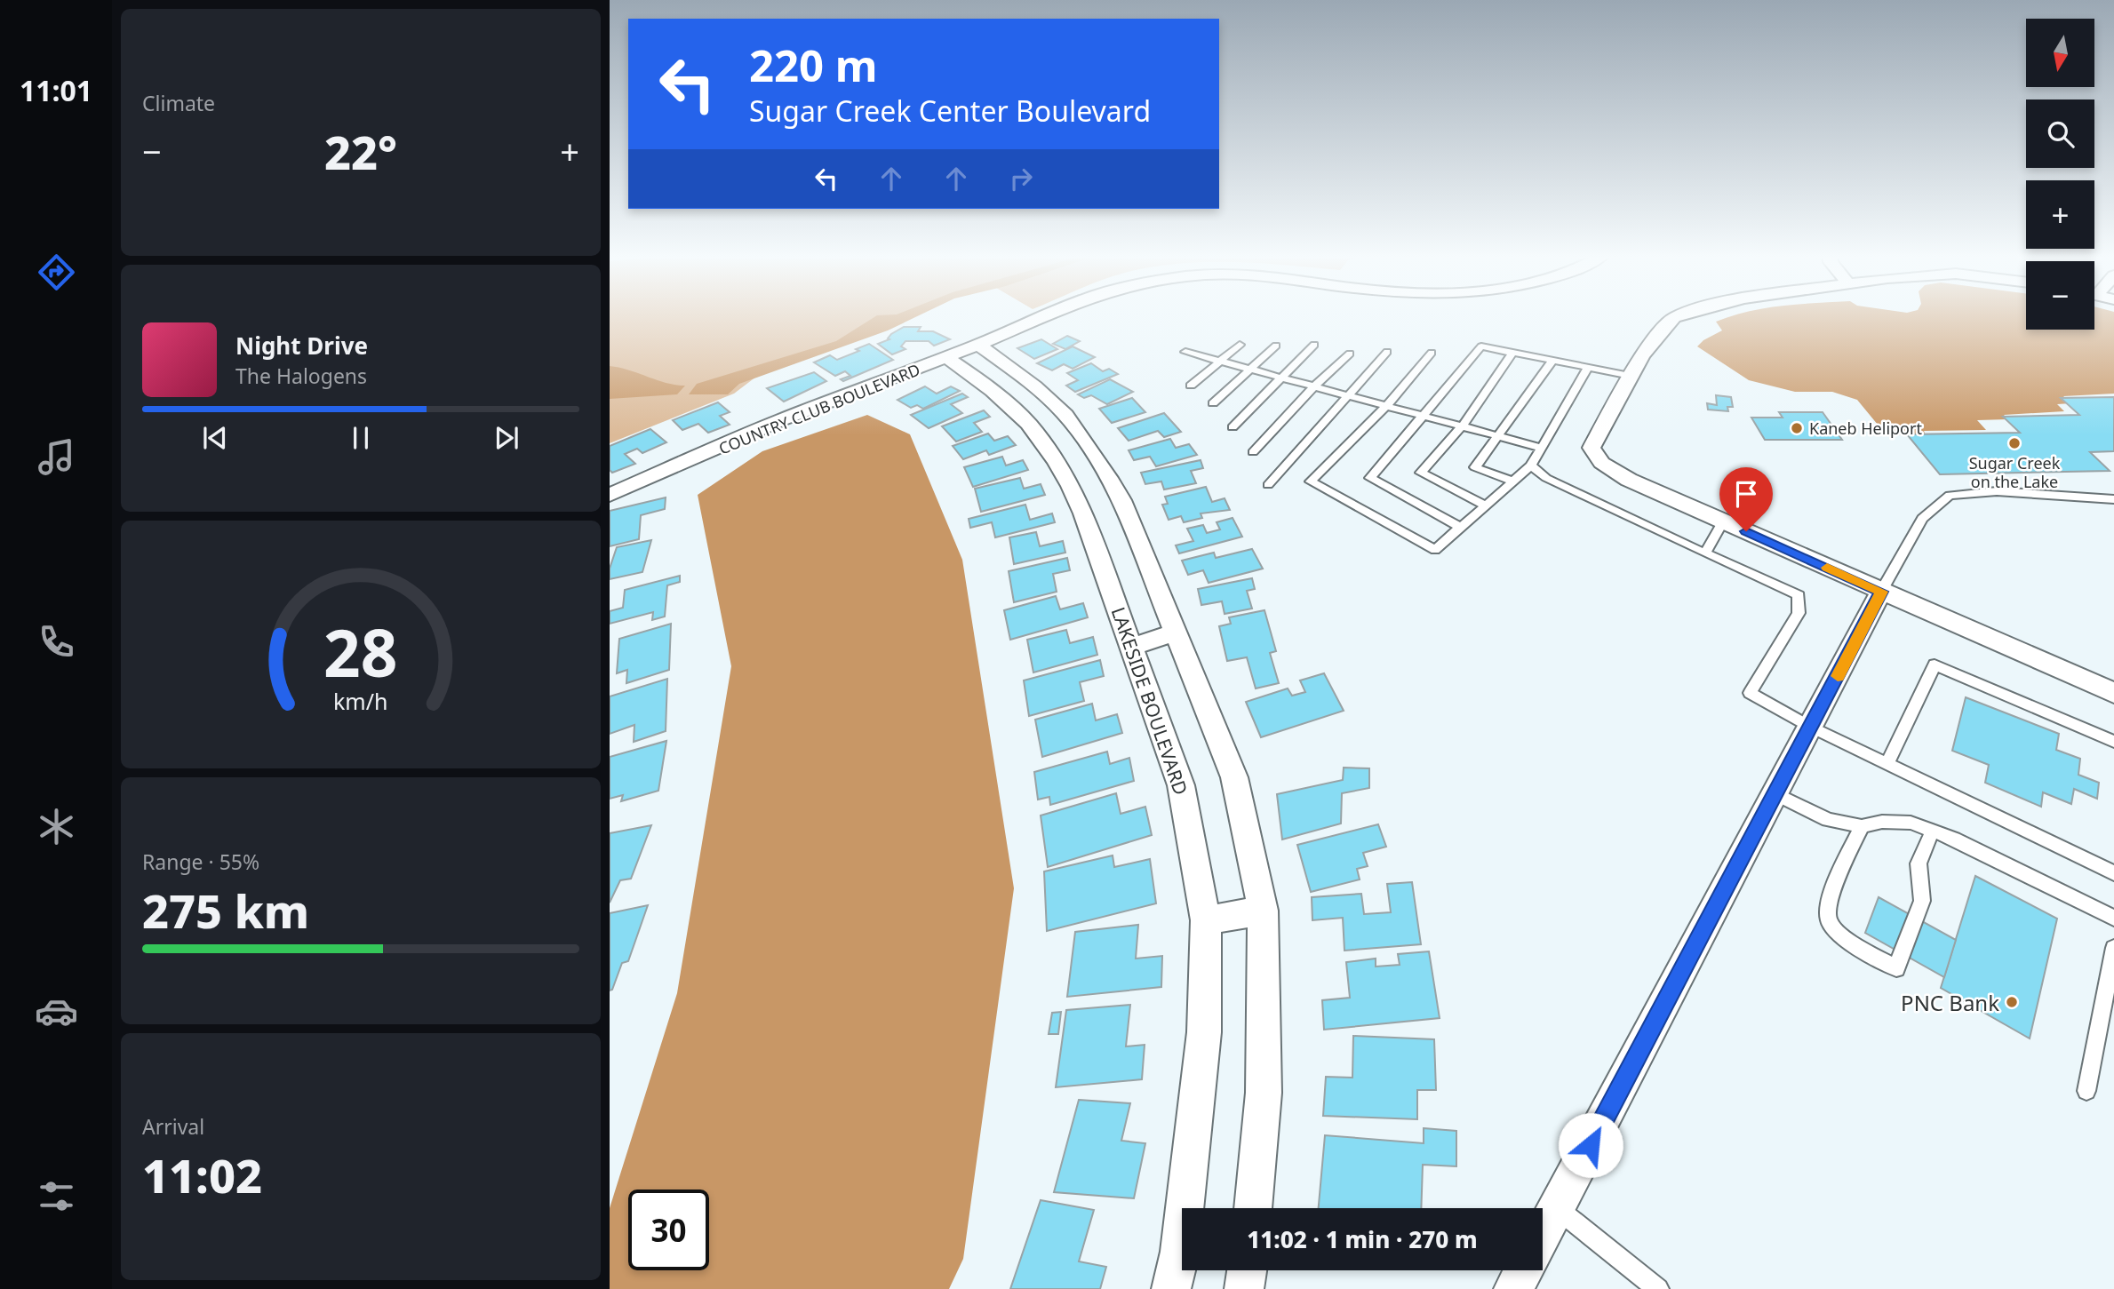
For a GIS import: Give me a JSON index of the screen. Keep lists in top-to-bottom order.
{
  "streets": {
    "street": ["COUNTRY CLUB BOULEVARD", "LAKESIDE BOULEVARD"]
  },
  "crossings": [
    ["COUNTRY CLUB BOULEVARD", "LAKESIDE BOULEVARD"]
  ],
  "places": ["Kaneb Heliport", "Sugar Creek on the Lake", "PNC Bank"],
  "north": "bottom",
  "page": {
    "tabs": "11:01",
    "tile": [
      "Climate",
      ["Range · 55%", "275 km"],
      ["Arrival", "11:02"]
    ],
    "map_buttons": ["+", "−"],
    "turn": ["220 m", "Sugar Creek Center Boulevard"],
    "heat": ["−", "22°", "+"],
    "song": ["Night Drive", "The Halogens"],
    "limit": "30",
    "trip": "11:02 · 1 min · 270 m",
    "gauge": ["28", "km/h"]
  }
}
